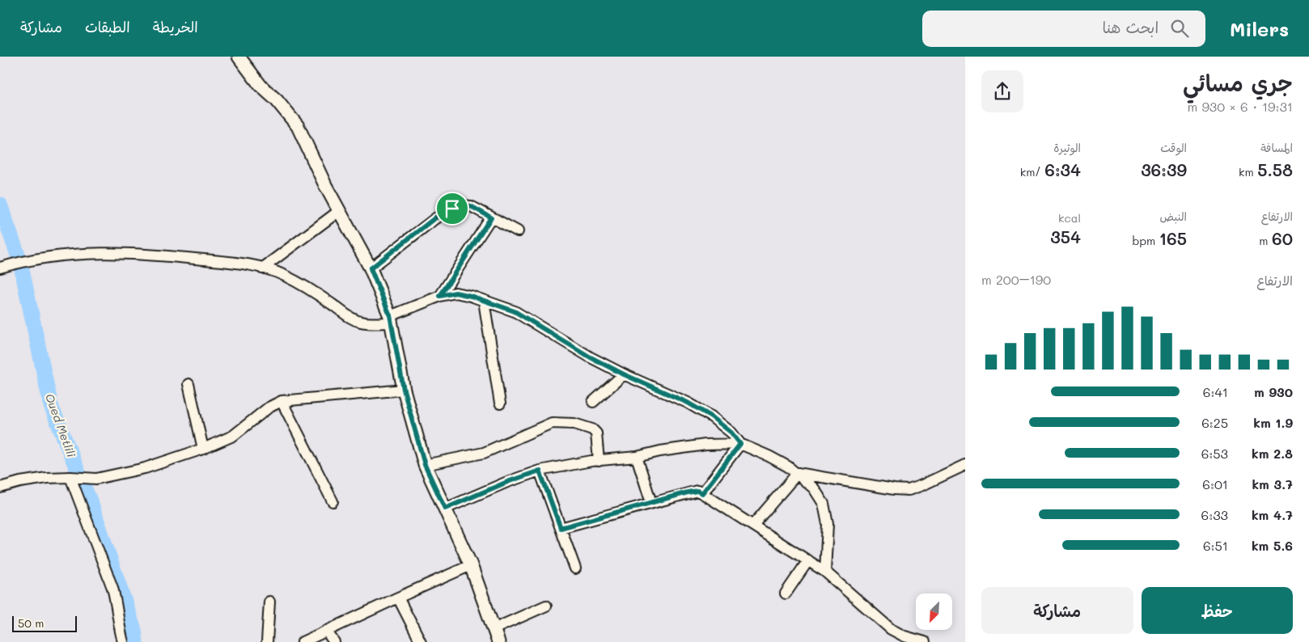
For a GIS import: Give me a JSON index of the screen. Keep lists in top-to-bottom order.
{
  "water": ["Oued Metlili"],
  "scale_bar": "50 m",
  "north": "bottom left",
  "page": {
    "header": "Milers",
    "search": "ابحث هنا",
    "nav": ["الخريطة", "الطبقات", "مشاركة"],
    "heading": ["جري مسائي", "19:31 · 6 × 930 m"],
    "stats": [
      ["المسافة", "5.58 km"],
      ["الوقت", "36:39"],
      ["الوتيرة", "6:34 /km"],
      ["الارتفاع", "60 m"],
      ["النبض", "165 bpm"],
      ["kcal", "354"]
    ],
    "chart": ["الارتفاع", "190–200 m"],
    "list": [
      {
        "name": "930 m",
        "note": "6:41"
      },
      {
        "name": "1.9 km",
        "note": "6:25"
      },
      {
        "name": "2.8 km",
        "note": "6:53"
      },
      {
        "name": "3.7 km",
        "note": "6:01"
      },
      {
        "name": "4.7 km",
        "note": "6:33"
      },
      {
        "name": "5.6 km",
        "note": "6:51"
      }
    ],
    "buttons": ["حفظ", "مشاركة"],
    "scale": "50 m"
  }
}
